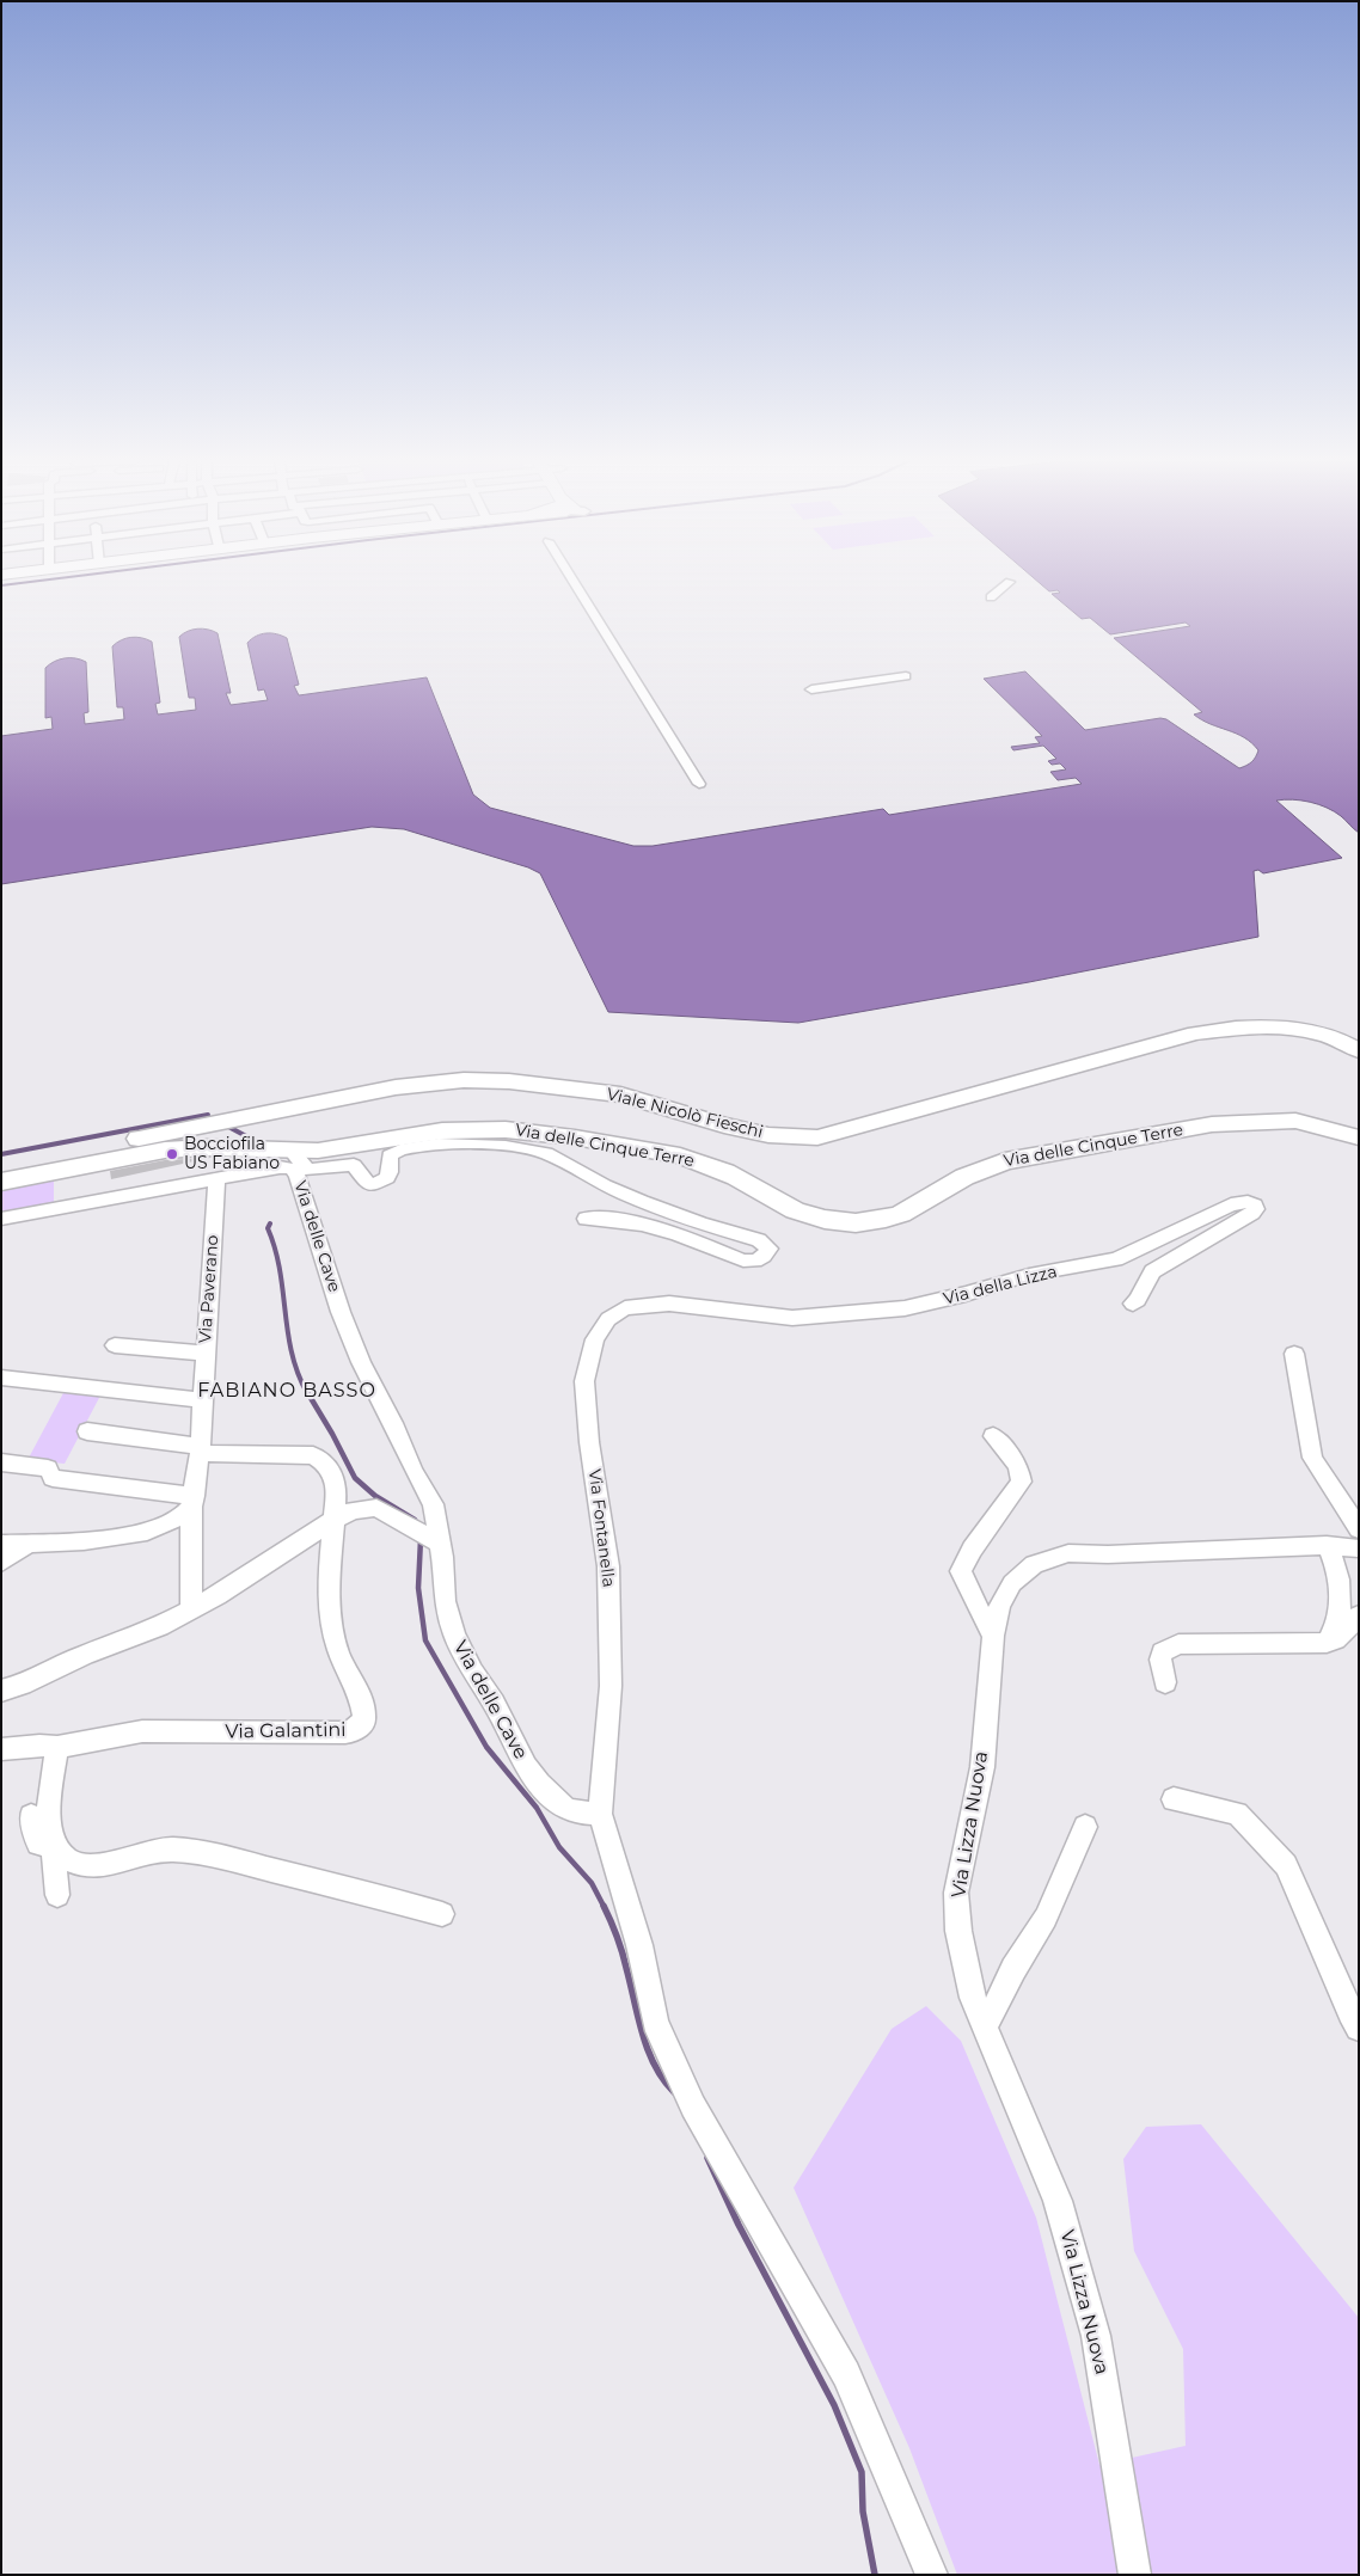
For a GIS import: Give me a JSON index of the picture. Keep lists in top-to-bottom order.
{
  "streets": {
    "main road": ["Viale Nicolò Fieschi", "Via delle Cinque Terre"],
    "street": [
      "Via delle Cave",
      "Via della Lizza",
      "Via Paverano",
      "Via Fontanella",
      "Via Galantini",
      "Via Lizza Nuova"
    ]
  },
  "crossings": [
    ["Via delle Cave", "Via Paverano"],
    ["Via delle Cave", "Via Fontanella"],
    ["Via della Lizza", "Via Fontanella"],
    ["Via Paverano", "Via Galantini"]
  ],
  "districts": ["FABIANO BASSO"],
  "places": ["Bocciofila US Fabiano"]
}
